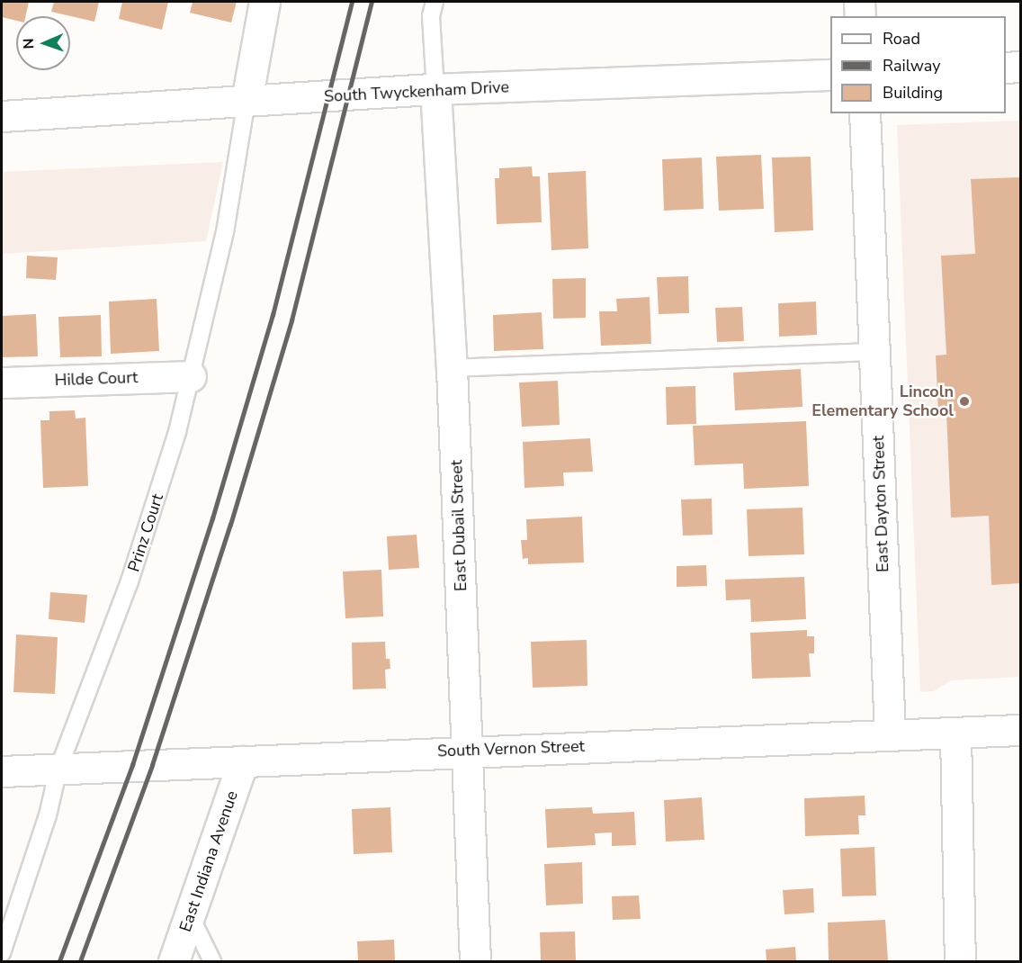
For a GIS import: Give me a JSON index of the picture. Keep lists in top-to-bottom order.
{
  "streets": {
    "street": [
      "South Twyckenham Drive",
      "Hilde Court",
      "East Dayton Street",
      "East Dubail Street",
      "South Vernon Street",
      "East Indiana Avenue"
    ],
    "lane": ["Prinz Court"]
  },
  "crossings": [
    ["South Twyckenham Drive", "East Dubail Street"],
    ["South Twyckenham Drive", "Prinz Court"],
    ["Hilde Court", "Prinz Court"],
    ["East Dayton Street", "South Vernon Street"],
    ["East Dubail Street", "South Vernon Street"],
    ["Prinz Court", "South Vernon Street"],
    ["South Vernon Street", "East Indiana Avenue"]
  ],
  "places": ["Lincoln Elementary School"],
  "legend": ["Road", "Railway", "Building"],
  "north": "left"
}
